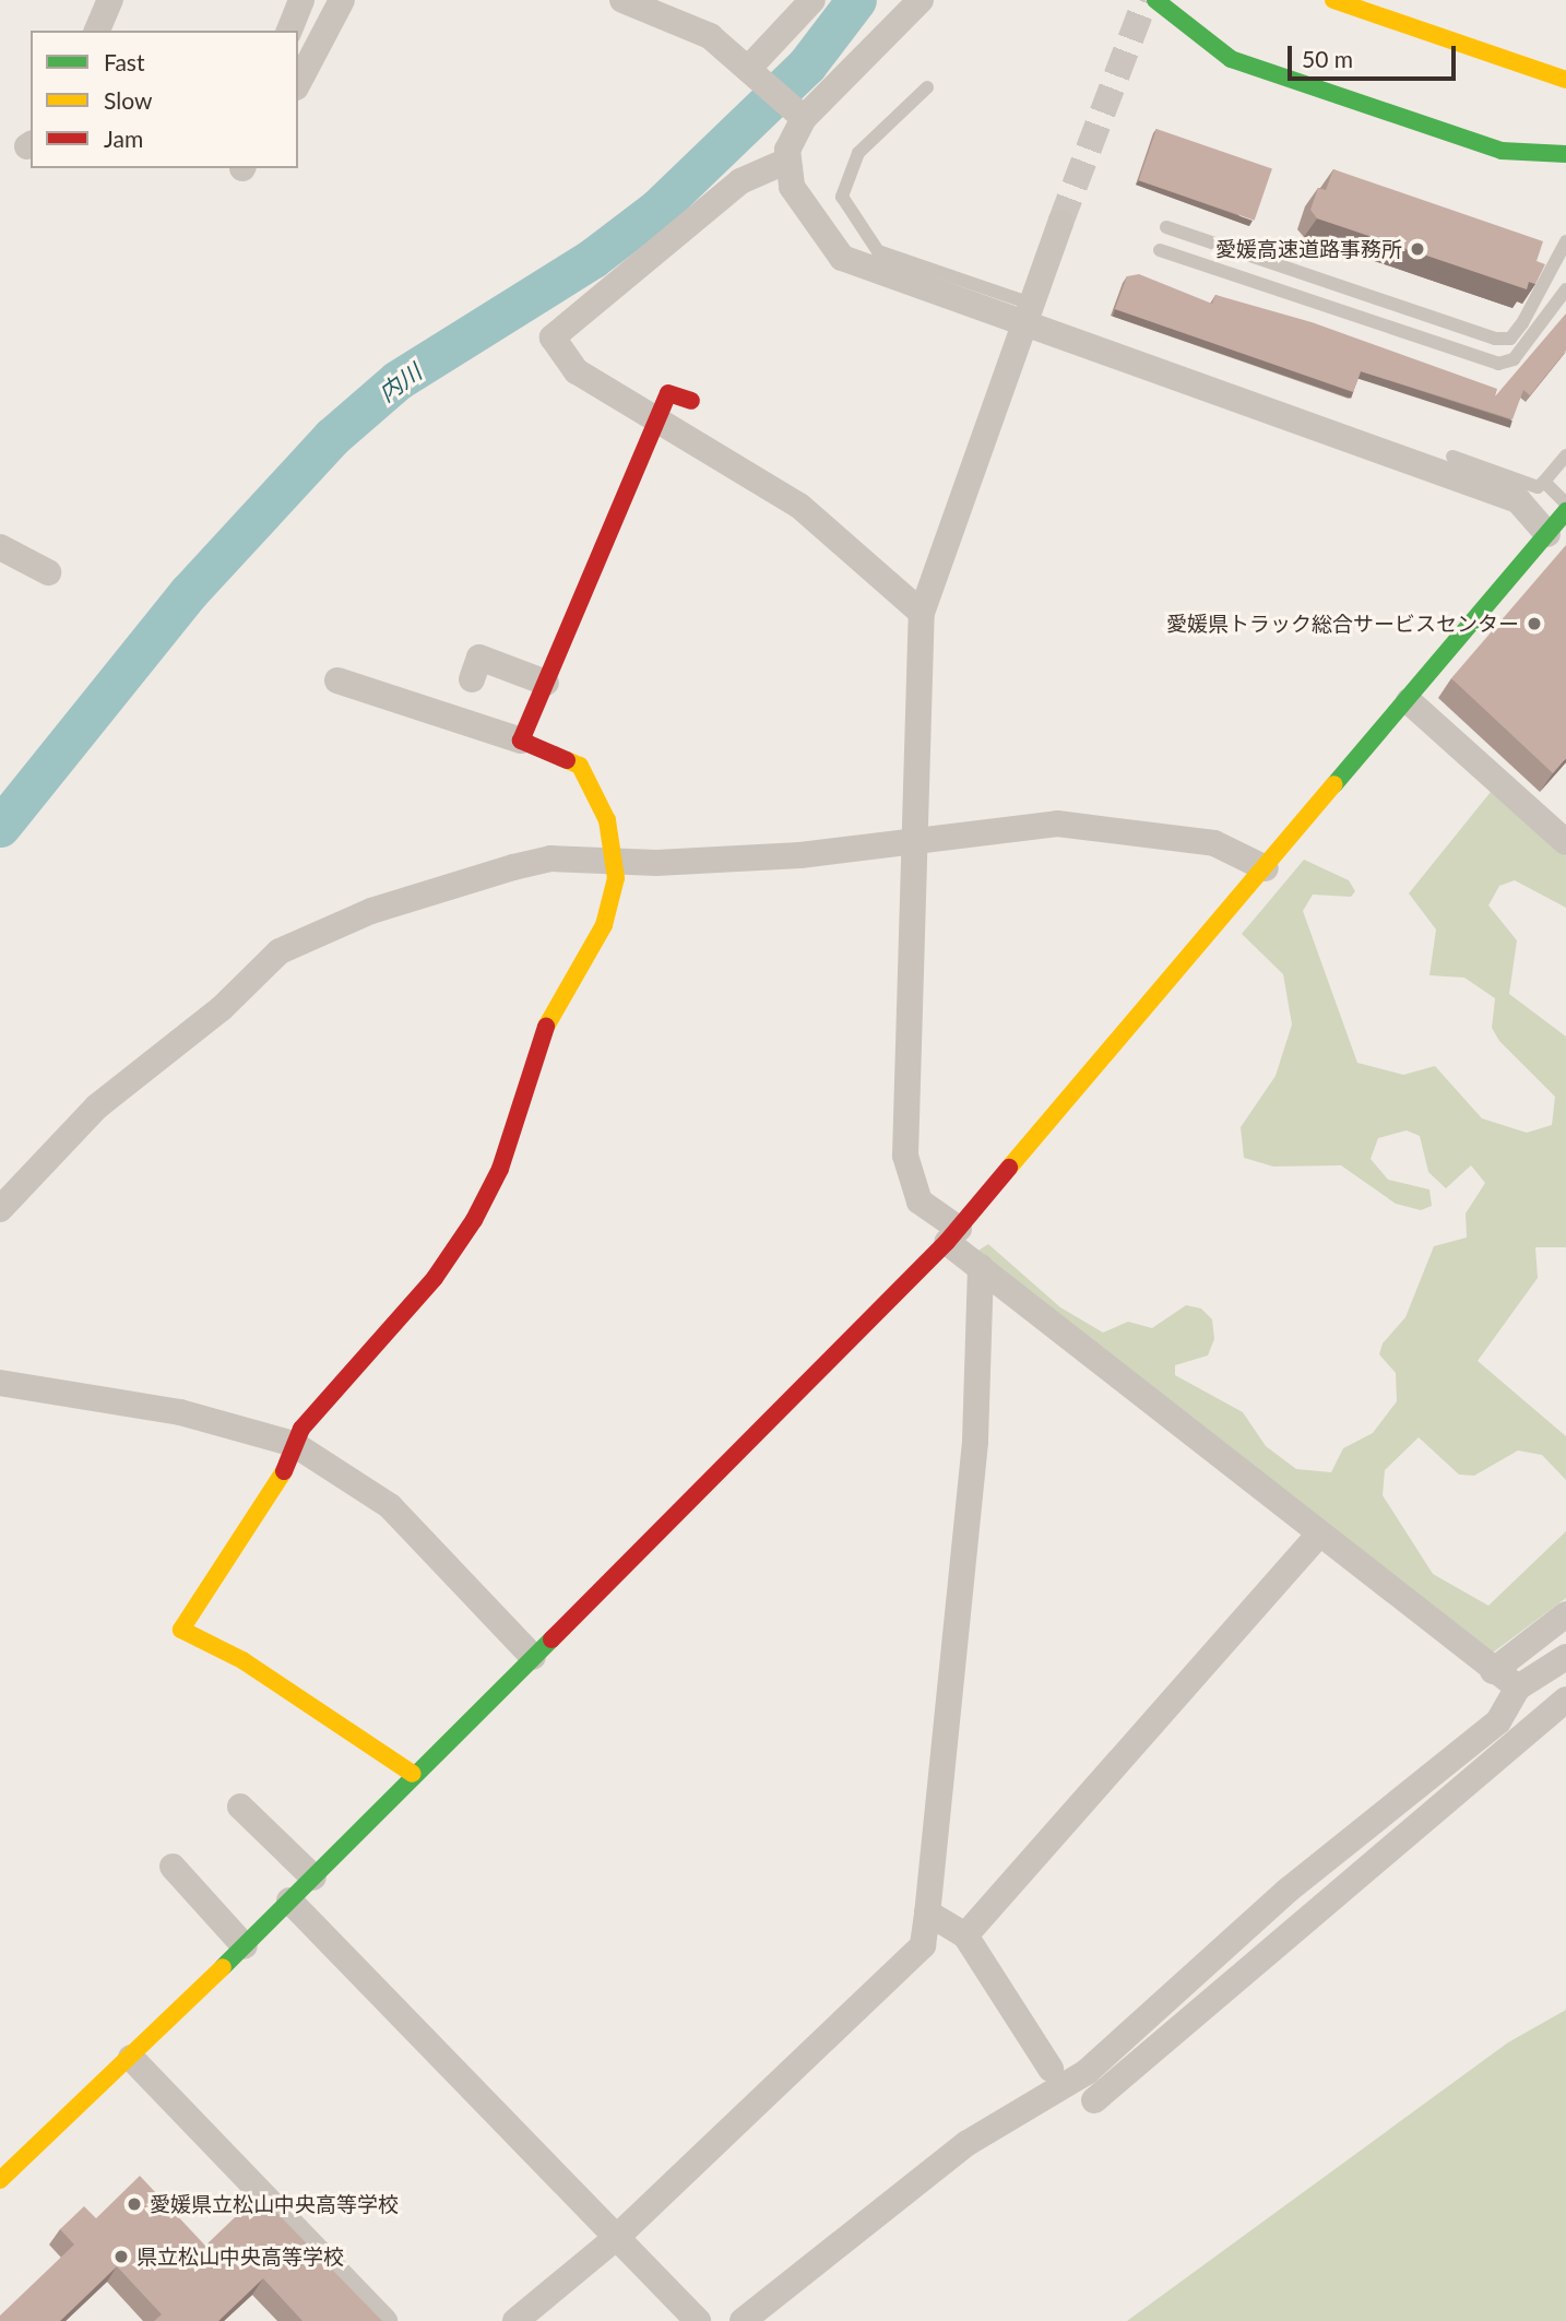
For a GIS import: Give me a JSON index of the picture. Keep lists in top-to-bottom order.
{
  "water": ["内川"],
  "places": [
    "愛媛高速道路事務所",
    "愛媛県トラック総合サービスセンター",
    "愛媛県立松山中央高等学校",
    "県立松山中央高等学校"
  ],
  "legend": ["Fast", "Slow", "Jam"],
  "scale_bar": "50 m"
}
